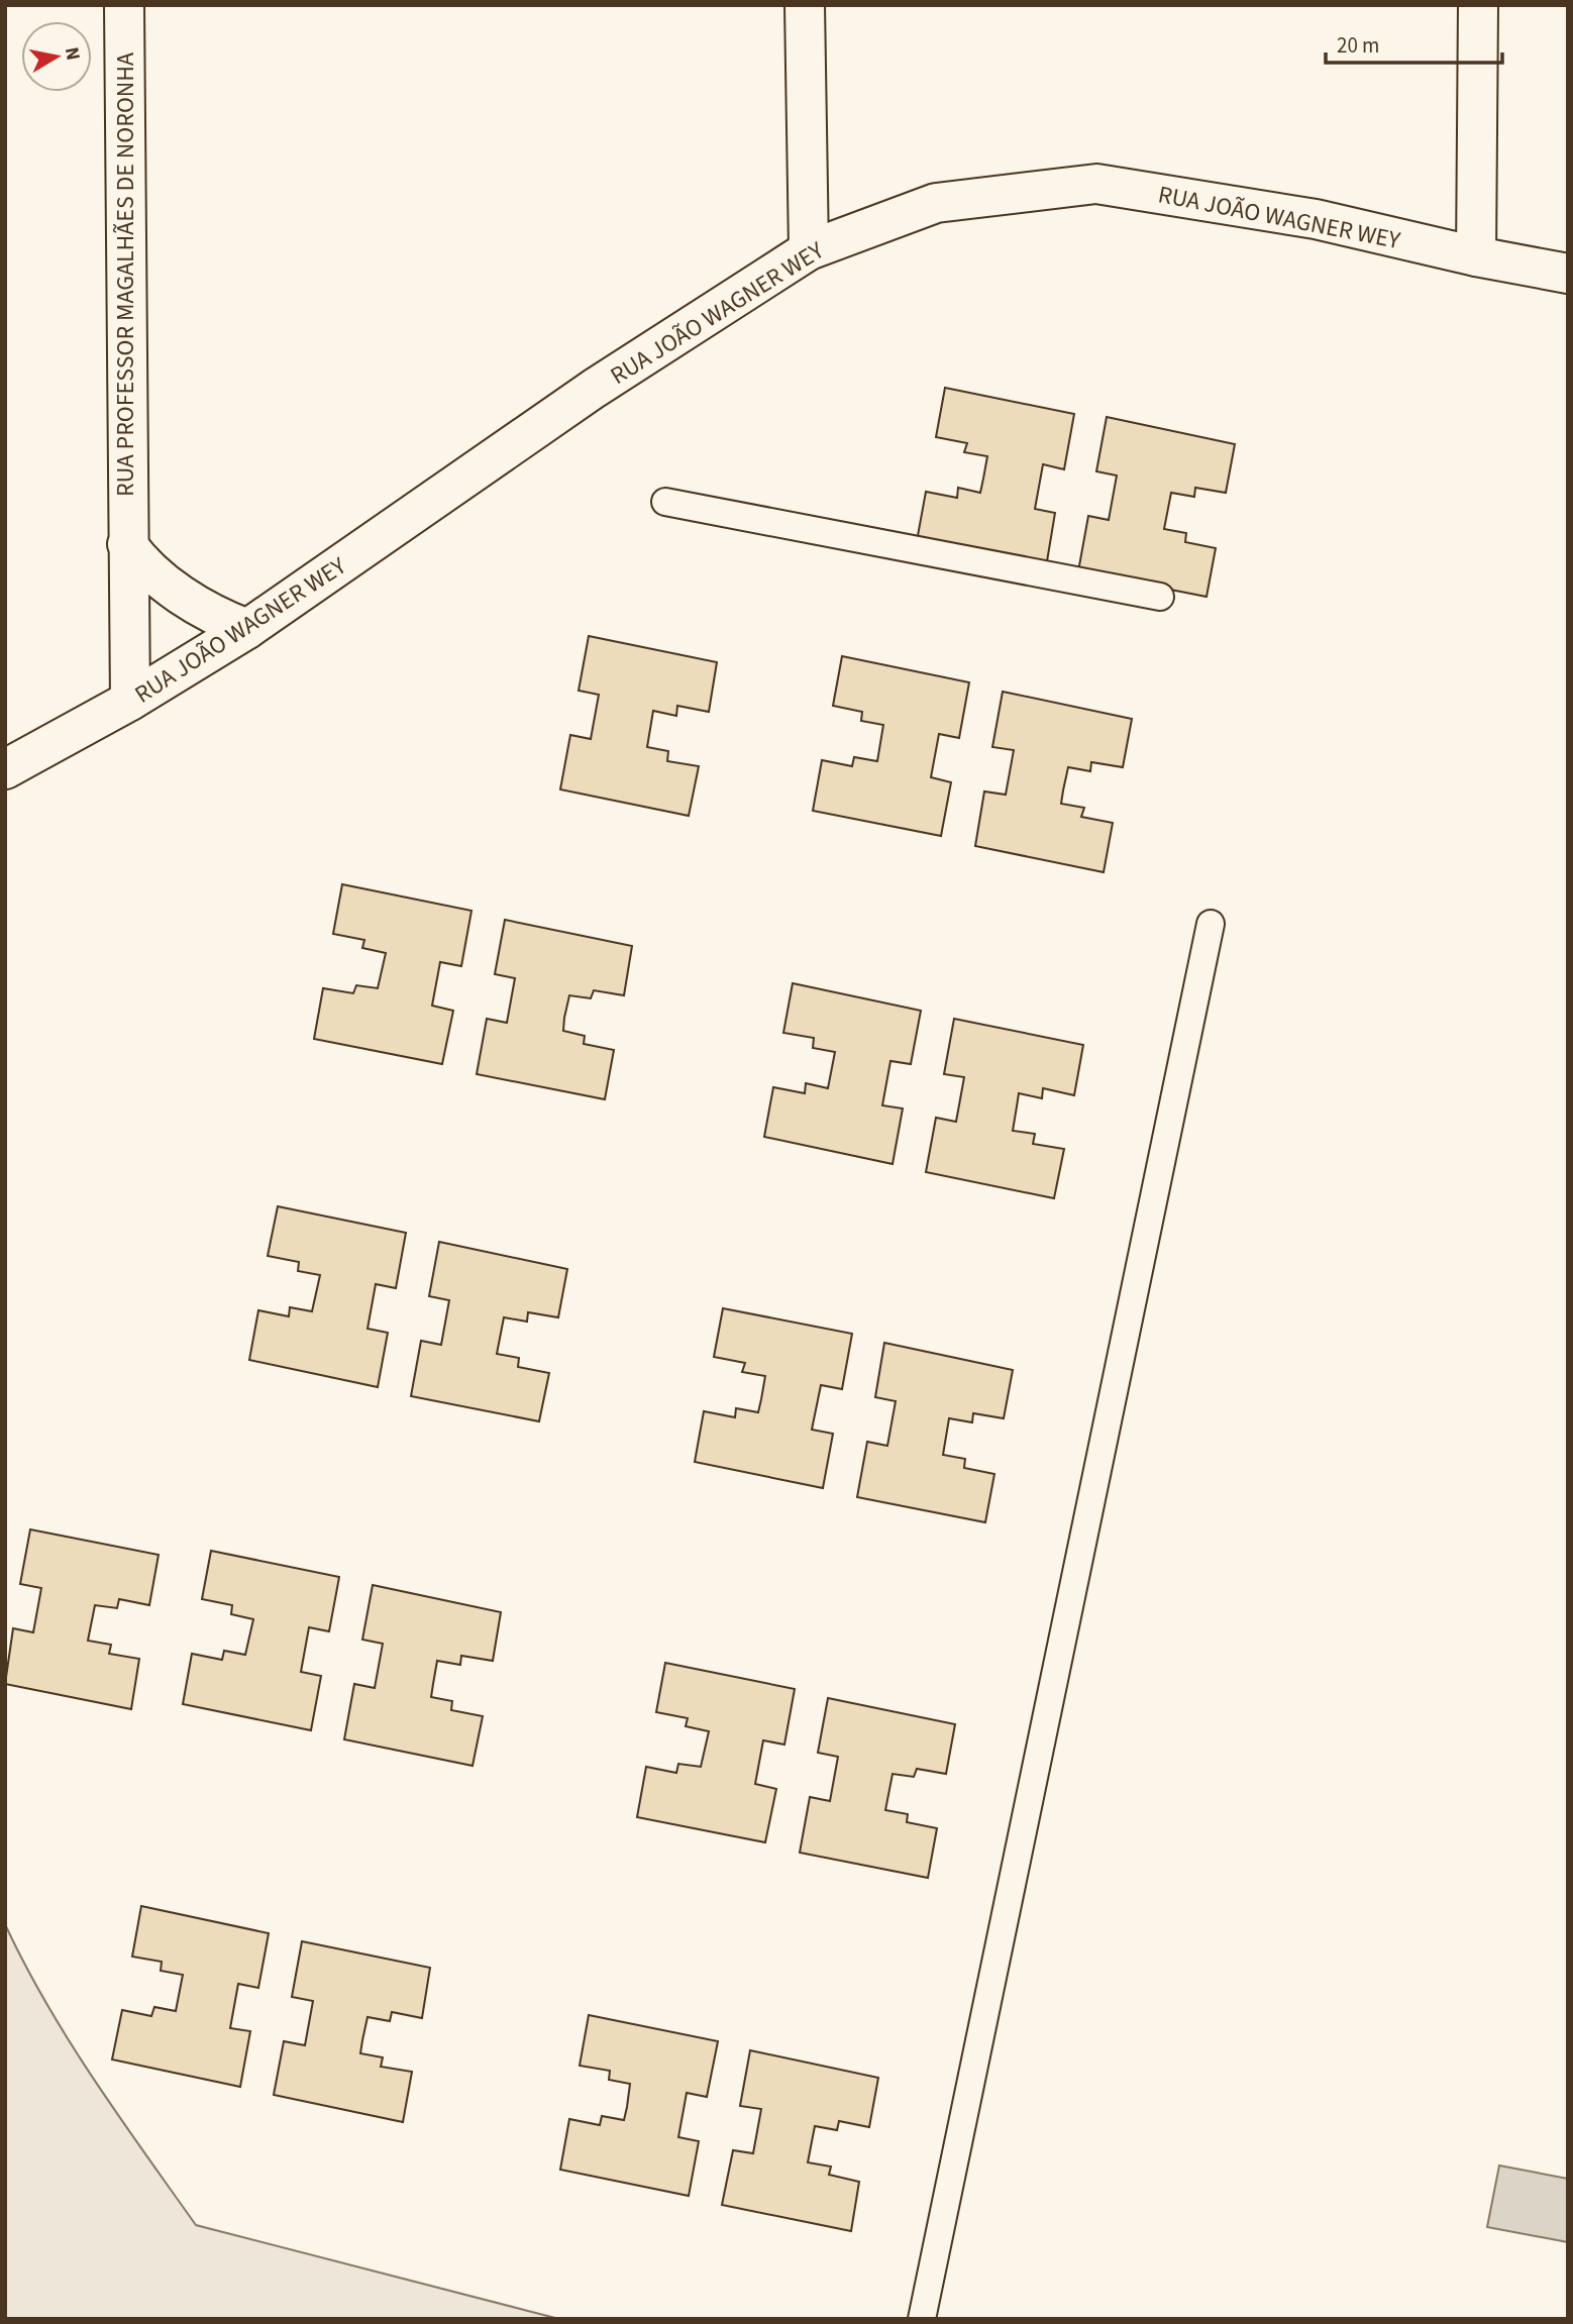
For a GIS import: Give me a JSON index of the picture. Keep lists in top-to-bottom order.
{
  "streets": {
    "main road": ["RUA JOÃO WAGNER WEY", "RUA PROFESSOR MAGALHÃES DE NORONHA"]
  },
  "crossings": [
    ["RUA JOÃO WAGNER WEY", "RUA PROFESSOR MAGALHÃES DE NORONHA"]
  ],
  "scale_bar": "20 m",
  "north": "right"
}
